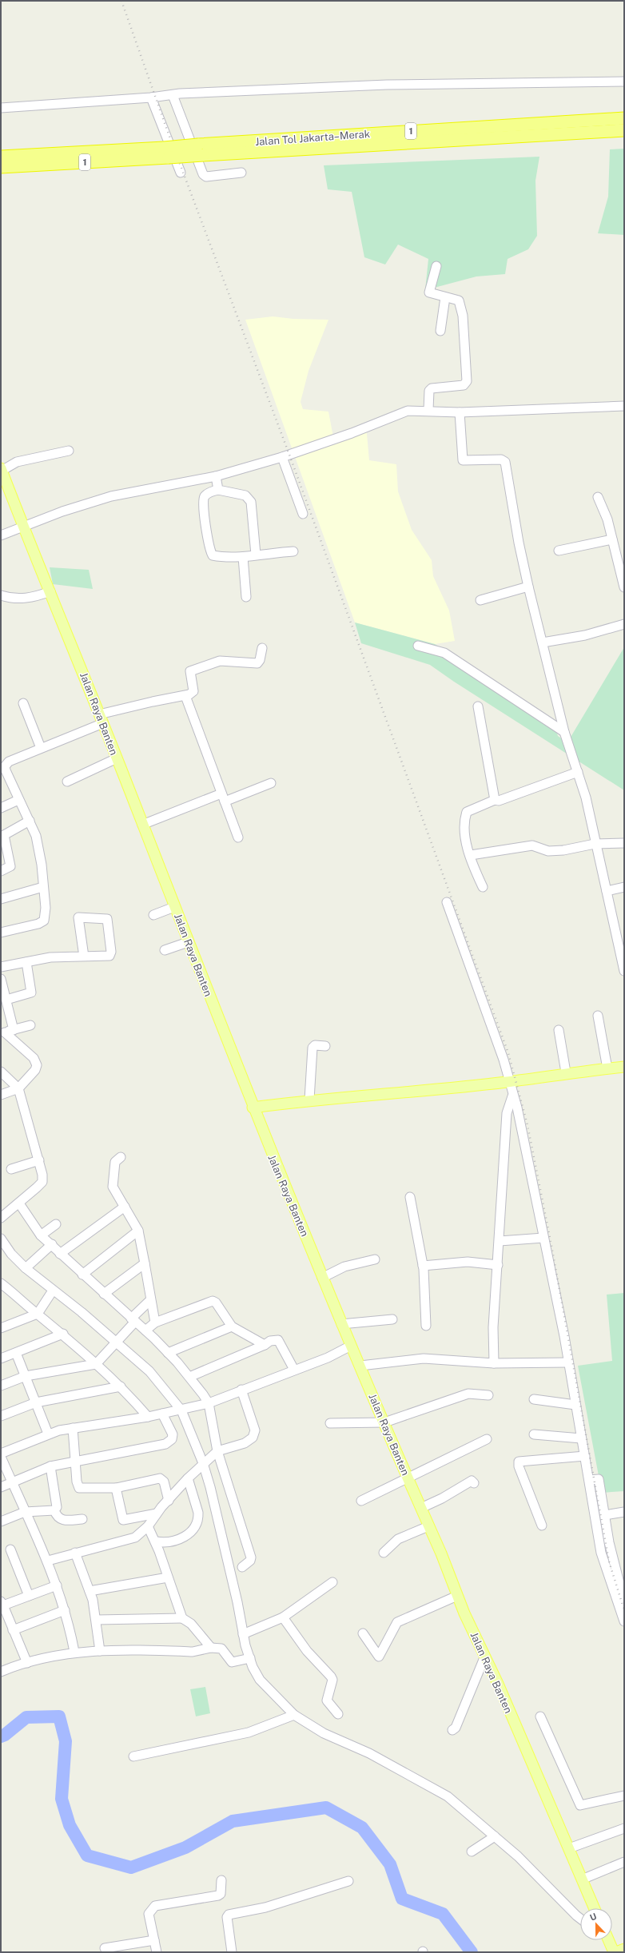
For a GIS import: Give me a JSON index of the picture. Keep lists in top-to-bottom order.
{
  "streets": {
    "highway": ["1", "Jalan Tol Jakarta–Merak"],
    "main road": ["Jalan Raya Banten"]
  },
  "north": "top"
}
